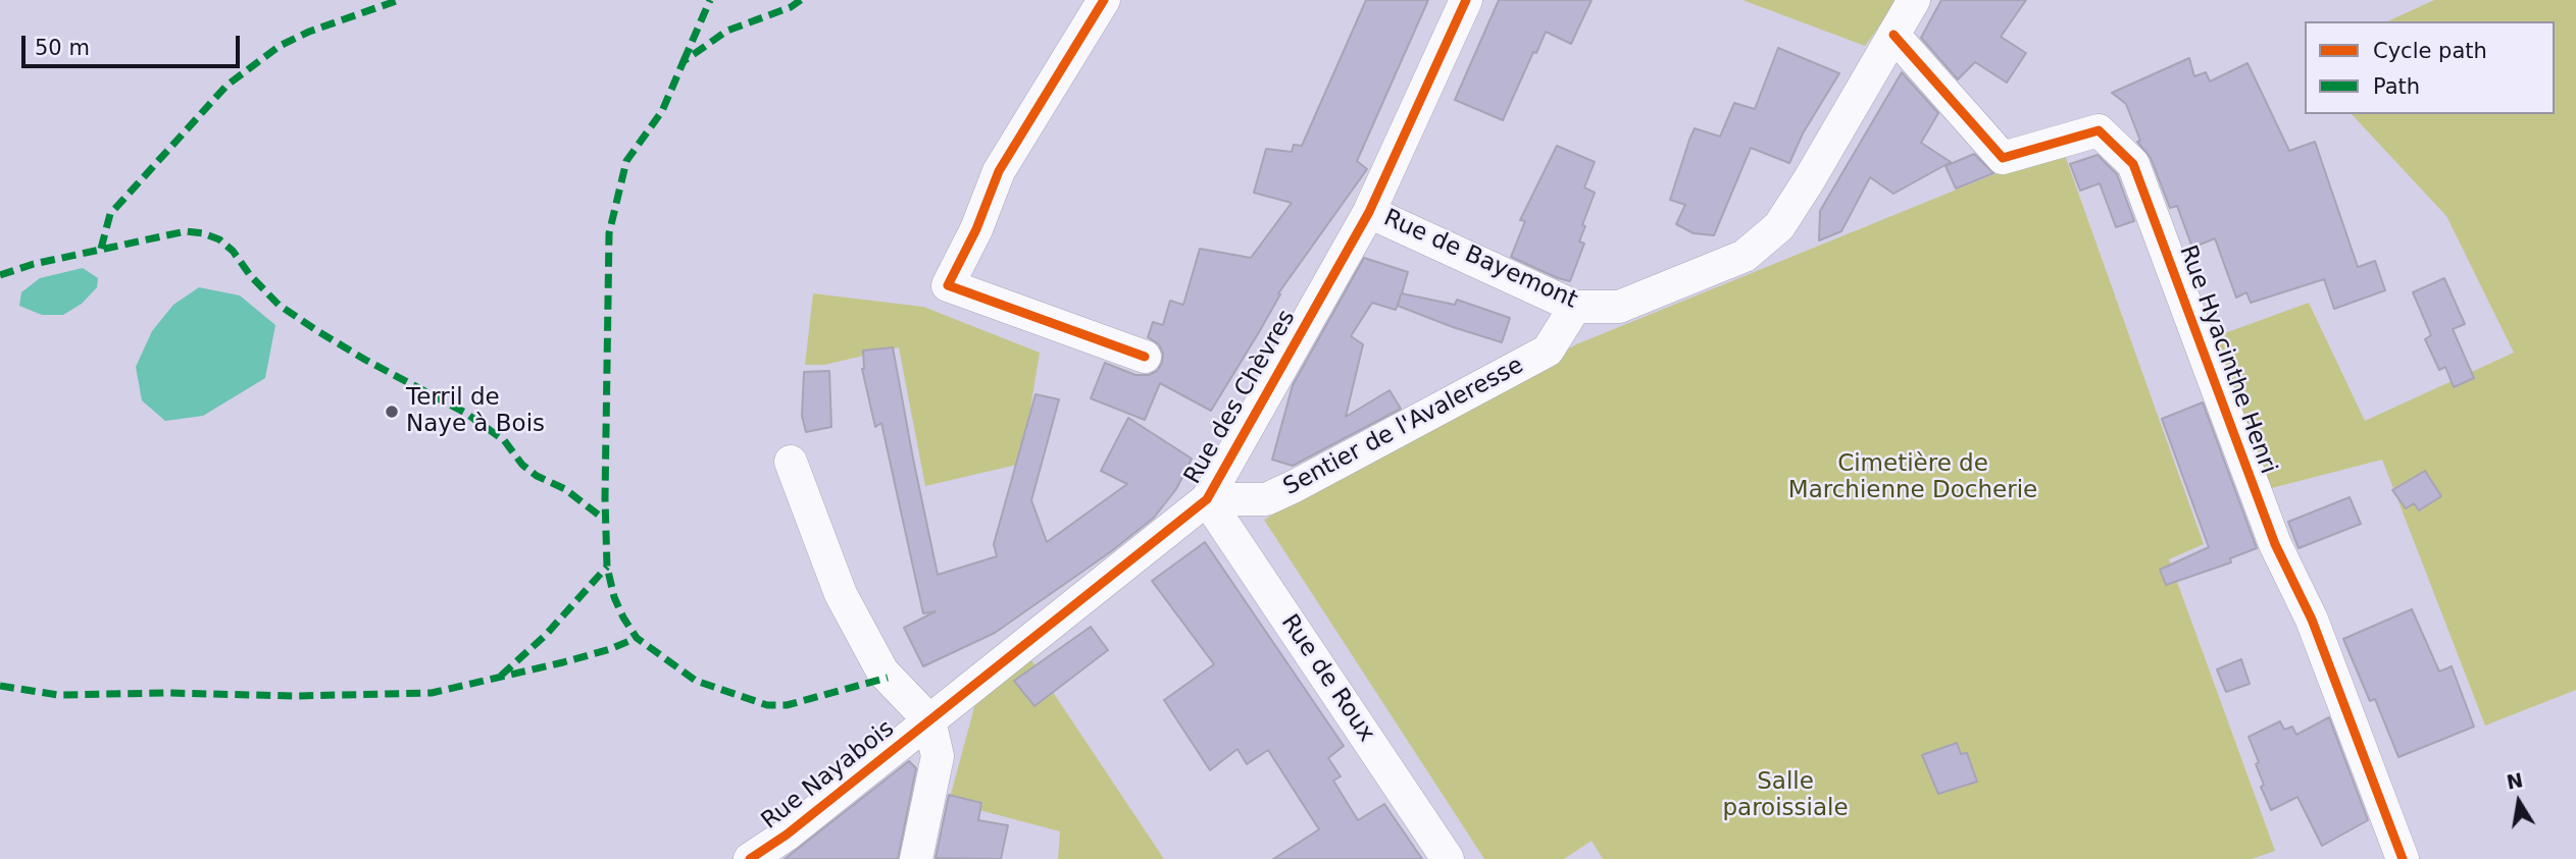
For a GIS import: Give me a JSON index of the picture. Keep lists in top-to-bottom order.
{
  "streets": {
    "street": [
      "Rue de Bayemont",
      "Rue Hyacinthe Henri",
      "Rue des Chèvres",
      "Sentier de l'Avaleresse",
      "Rue de Roux",
      "Rue Nayabois"
    ]
  },
  "crossings": [
    ["Rue de Bayemont", "Rue Hyacinthe Henri"],
    ["Rue de Bayemont", "Rue des Chèvres"],
    ["Rue de Bayemont", "Sentier de l'Avaleresse"],
    ["Rue des Chèvres", "Sentier de l'Avaleresse"],
    ["Rue des Chèvres", "Rue de Roux"],
    ["Rue des Chèvres", "Rue Nayabois"],
    ["Sentier de l'Avaleresse", "Rue de Roux"]
  ],
  "parks": ["Cimetière de Marchienne Docherie", "Salle paroissiale"],
  "places": ["Terril de Naye à Bois"],
  "legend": ["Cycle path", "Path"],
  "scale_bar": "50 m",
  "north": "top"
}
